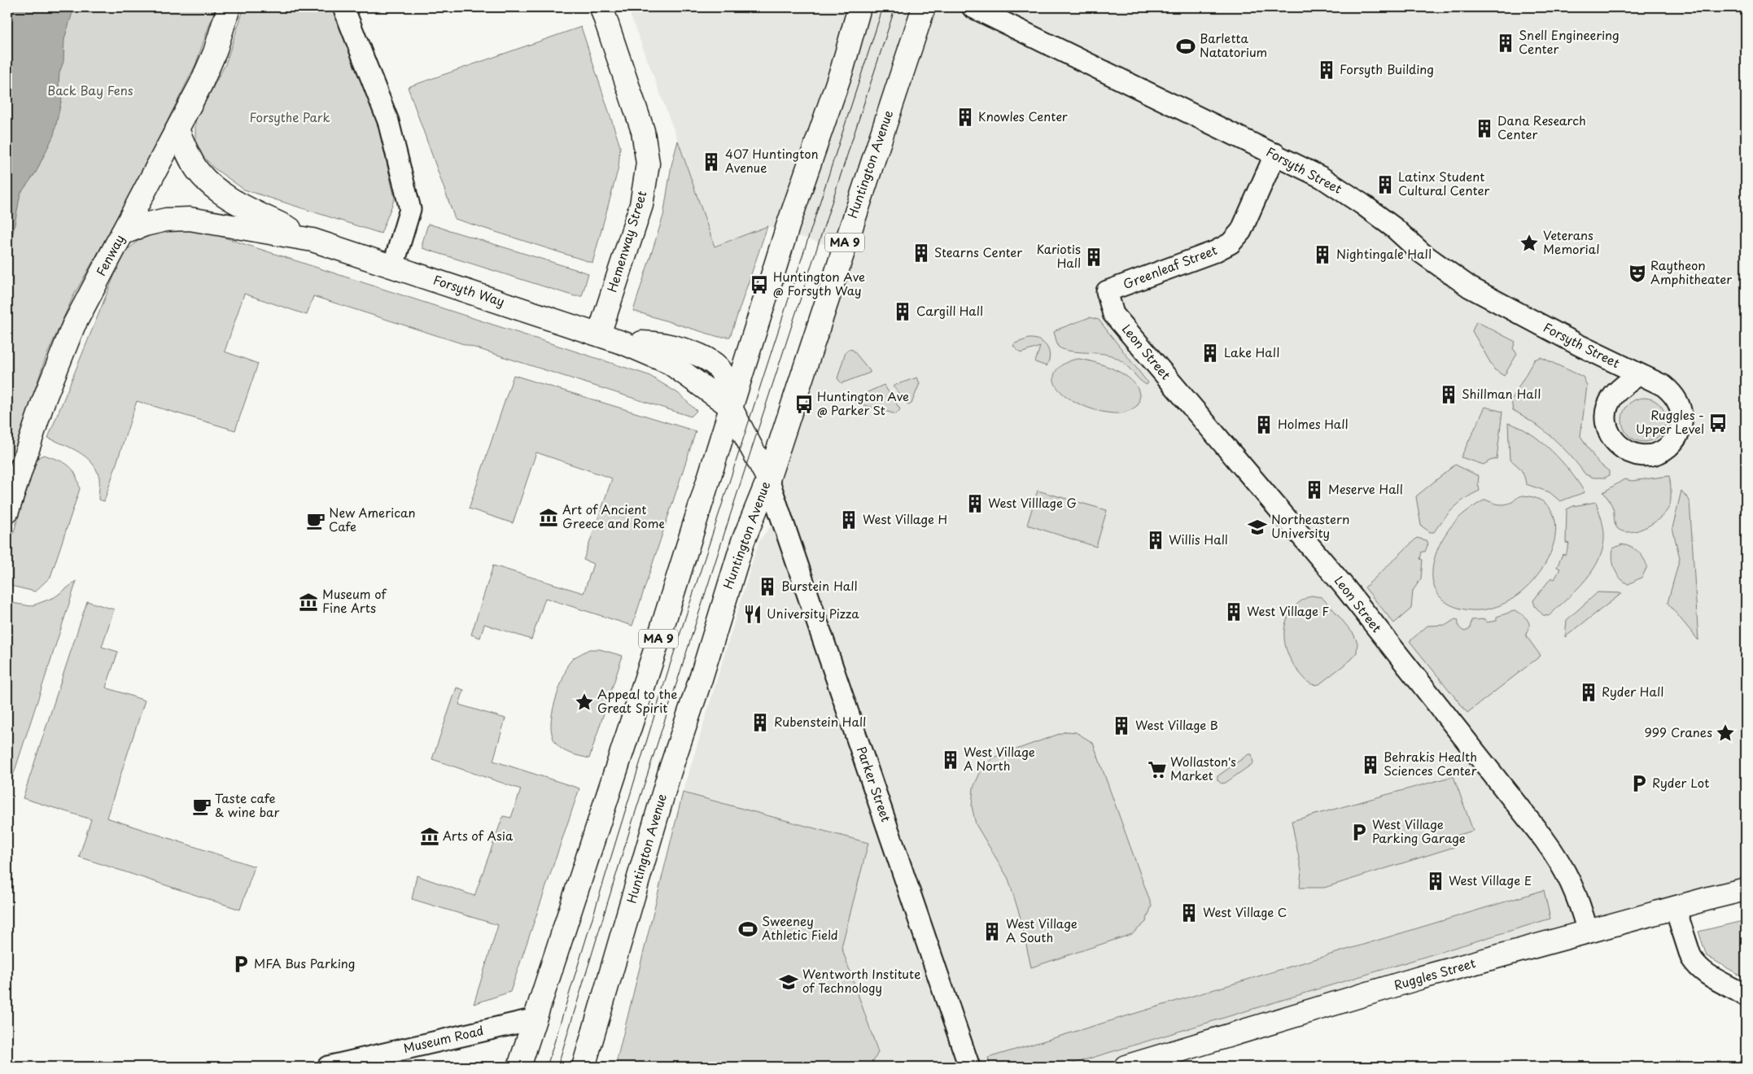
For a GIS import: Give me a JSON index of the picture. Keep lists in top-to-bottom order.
{
  "streets": {
    "main road": [
      "Huntington Avenue",
      "Hemenway Street",
      "MA 9",
      "Fenway",
      "Forsyth Way",
      "Ruggles Street"
    ],
    "street": [
      "Forsyth Street",
      "Greenleaf Street",
      "Leon Street",
      "Parker Street",
      "Museum Road"
    ]
  },
  "crossings": [
    ["Huntington Avenue", "Forsyth Way"],
    ["Huntington Avenue", "Parker Street"],
    ["Forsyth Street", "Greenleaf Street"],
    ["Hemenway Street", "Forsyth Way"],
    ["MA 9", "Forsyth Way"],
    ["MA 9", "Museum Road"],
    ["Fenway", "Forsyth Way"],
    ["Greenleaf Street", "Leon Street"],
    ["Forsyth Way", "Parker Street"],
    ["Leon Street", "Ruggles Street"]
  ],
  "parks": ["Back Bay Fens", "Forsythe Park"],
  "places": {
    "building": [
      "Snell Engineering Center",
      "Forsyth Building",
      "Knowles Center",
      "Dana Research Center",
      "407 Huntington Avenue",
      "Latinx Student Cultural Center",
      "Stearns Center",
      "Nightingale Hall",
      "Kariotis Hall",
      "Cargill Hall",
      "Lake Hall",
      "Shillman Hall",
      "Holmes Hall",
      "Meserve Hall",
      "West Villlage G",
      "West Village H",
      "Willis Hall",
      "Burstein Hall",
      "West Village F",
      "Ryder Hall",
      "Rubenstein Hall",
      "West Village B",
      "West Village A North",
      "Behrakis Health Sciences Center",
      "West Village E",
      "West Village C",
      "West Village A South"
    ],
    "sports": ["Barletta Natatorium", "Sweeney Athletic Field"],
    "place": ["Veterans Memorial", "Appeal to the Great Spirit", "999 Cranes"],
    "theatre": ["Raytheon Amphitheater"],
    "bus stop": ["Huntington Ave @ Forsyth Way", "Huntington Ave @ Parker St", "Ruggles - Upper Level"],
    "museum": ["Art of Ancient Greece and Rome", "Museum of Fine Arts", "Arts of Asia"],
    "cafe": ["New American Cafe", "Taste cafe & wine bar"],
    "school or university": ["Northeastern University", "Wentworth Institute of Technology"],
    "restaurant": ["University Pizza"],
    "supermarket": ["Wollaston's Market"],
    "parking": ["Ryder Lot", "West Village Parking Garage", "MFA Bus Parking"]
  }
}
